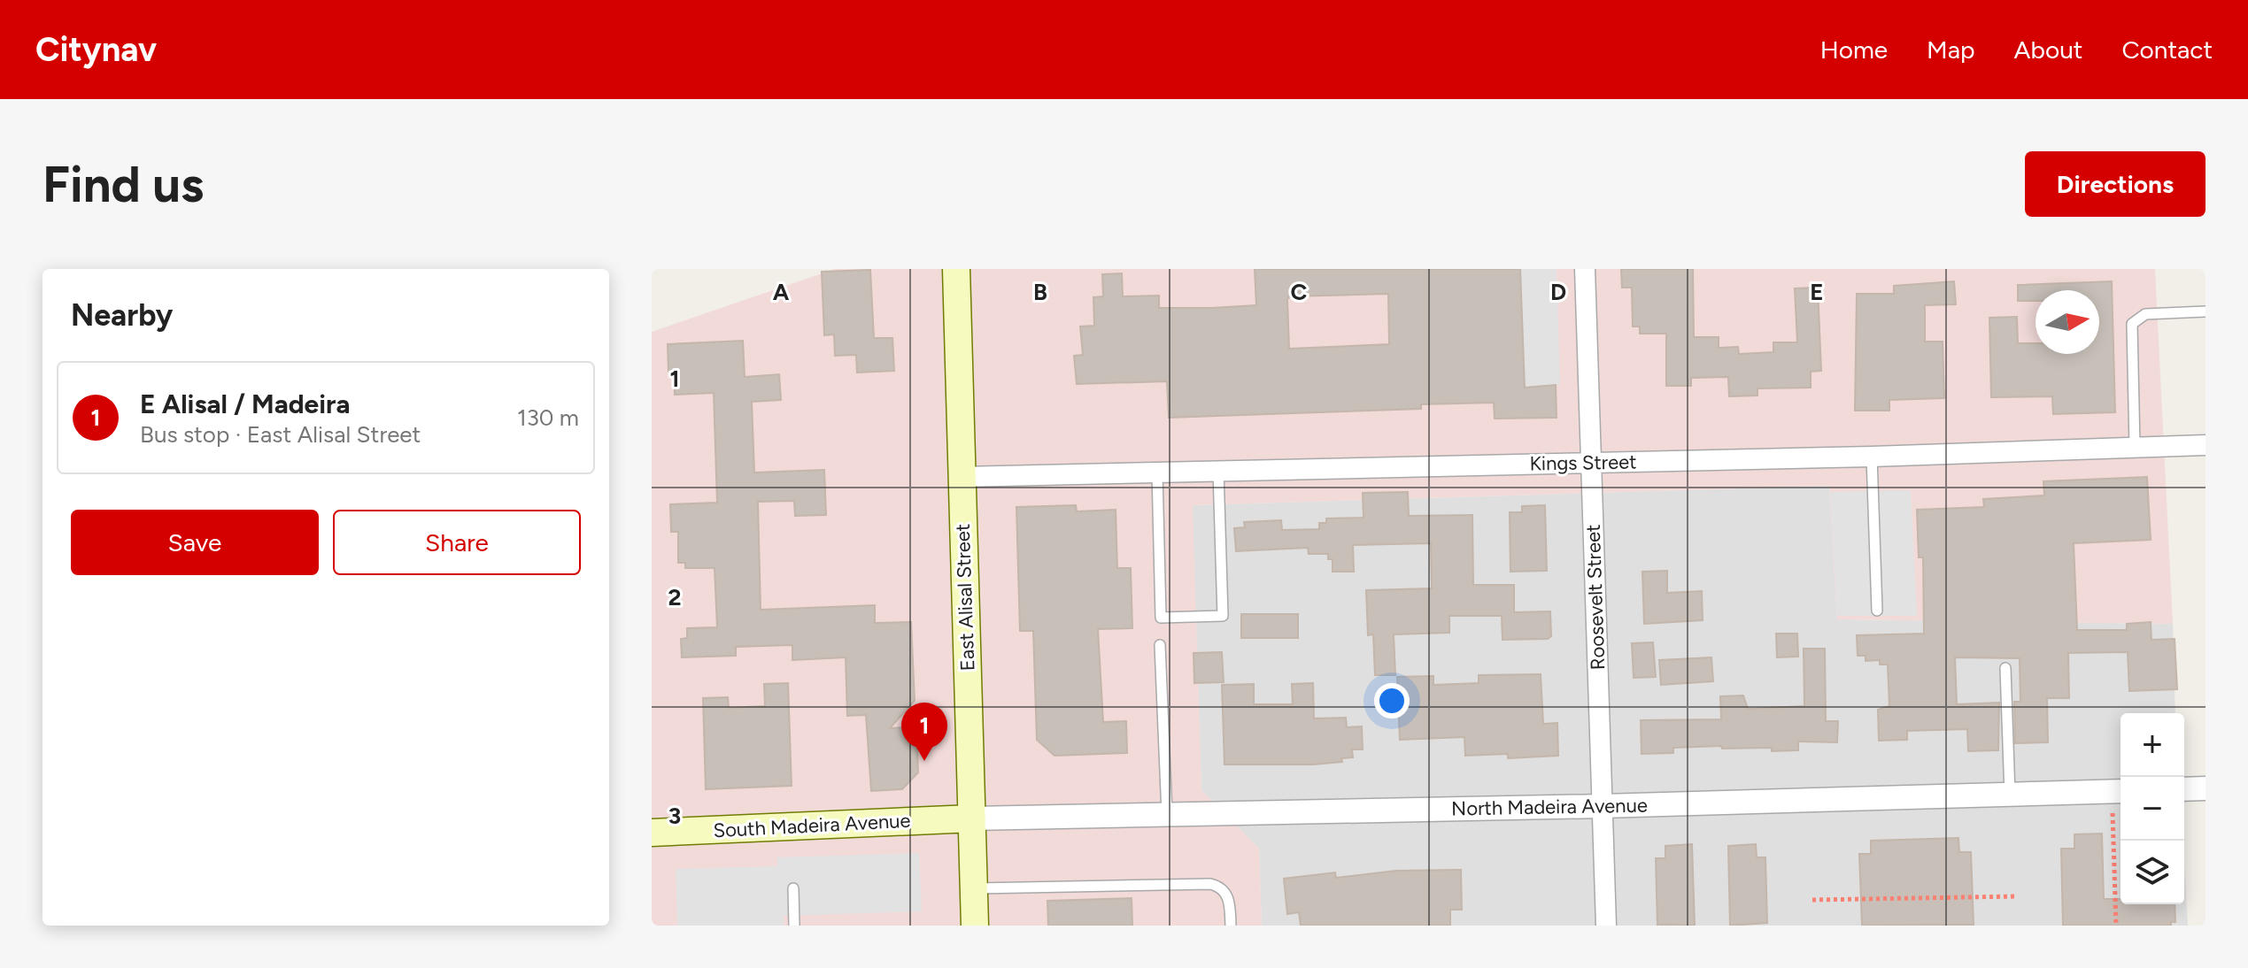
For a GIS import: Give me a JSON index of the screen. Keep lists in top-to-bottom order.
{
  "streets": {
    "main road": ["East Alisal Street", "South Madeira Avenue"],
    "street": ["Kings Street", "Roosevelt Street", "North Madeira Avenue"]
  },
  "crossings": [
    ["Kings Street", "East Alisal Street"],
    ["Kings Street", "Roosevelt Street"],
    ["East Alisal Street", "North Madeira Avenue"],
    ["East Alisal Street", "South Madeira Avenue"],
    ["Roosevelt Street", "North Madeira Avenue"],
    ["North Madeira Avenue", "South Madeira Avenue"]
  ],
  "north": "right",
  "page": {
    "header": "Citynav",
    "nav": [
      "Home",
      "Map",
      "About",
      "Contact"
    ],
    "buttons": [
      "Directions",
      ["Save", "Share"]
    ],
    "title": "Find us",
    "heading": "Nearby",
    "list": [
      {
        "mark": "1",
        "name": "E Alisal / Madeira",
        "note": "Bus stop · East Alisal Street",
        "value": "130 m"
      }
    ],
    "pins": "1",
    "map_buttons": ["+", "−"]
  },
  "grid": {
    "columns": [
      "A",
      "B",
      "C",
      "D",
      "E"
    ],
    "rows": ["1", "2", "3"]
  }
}
